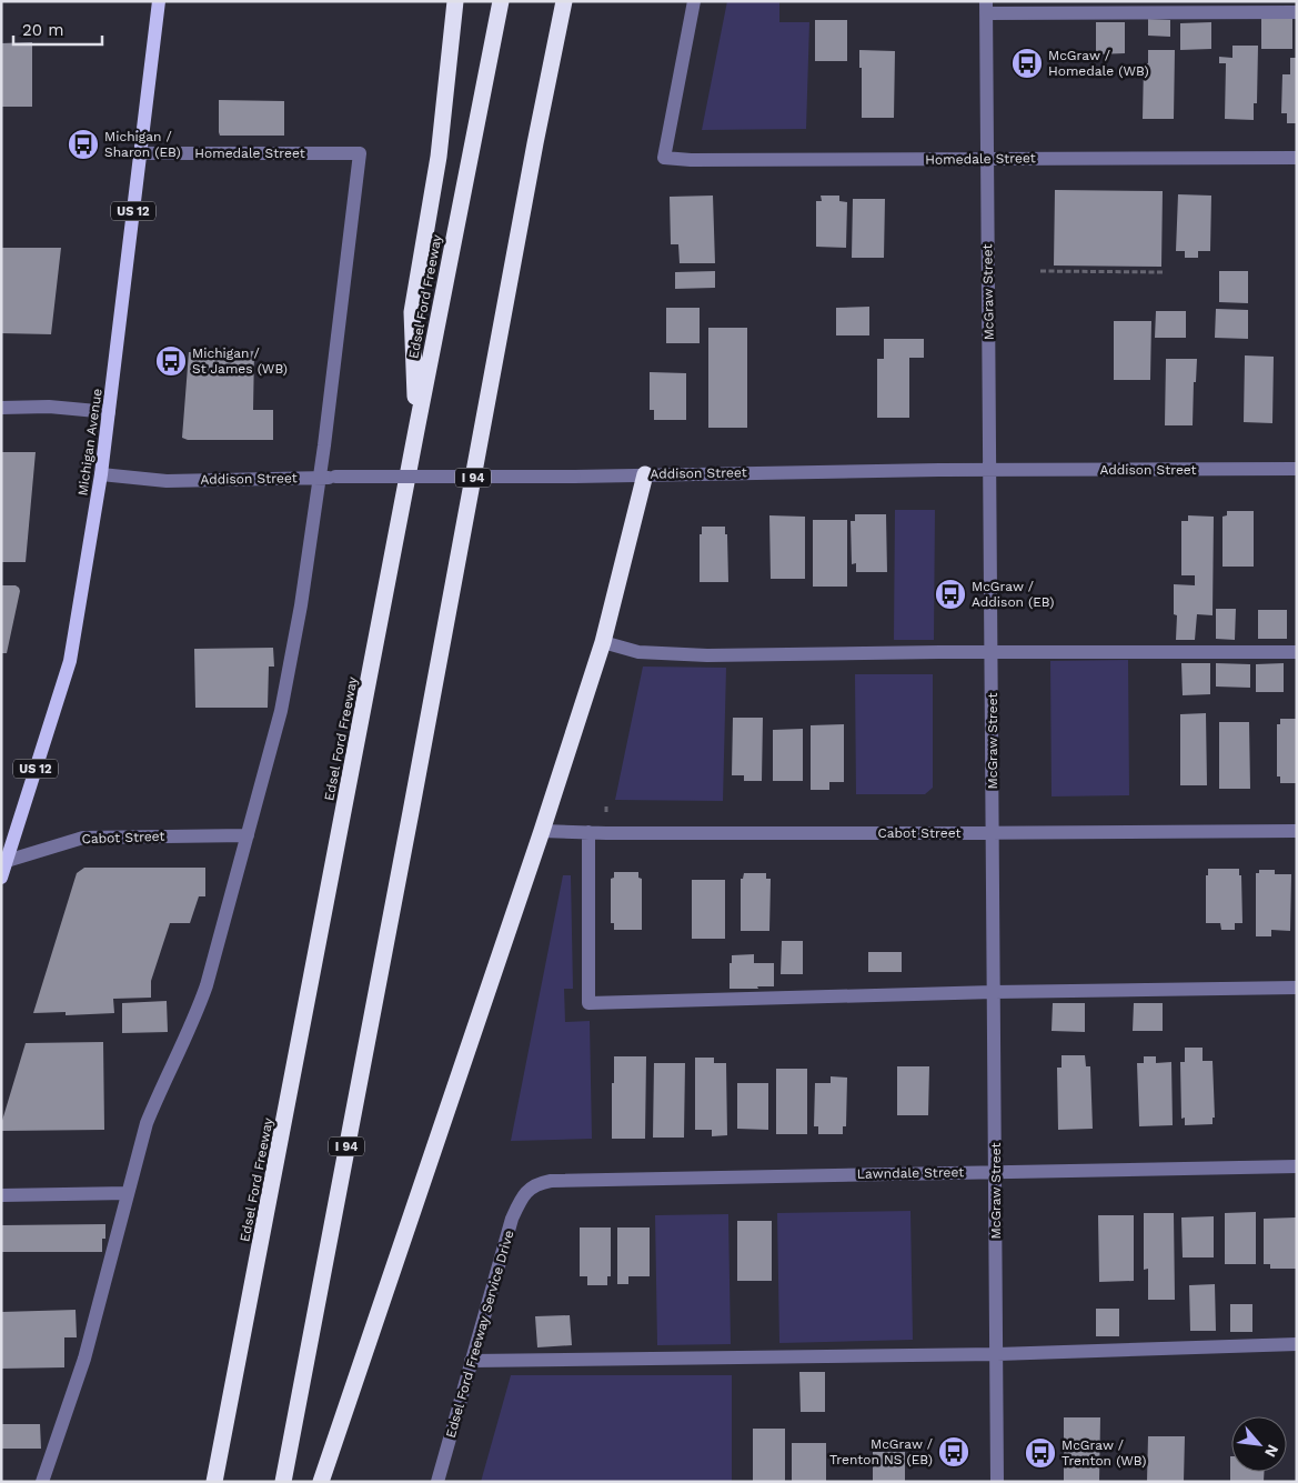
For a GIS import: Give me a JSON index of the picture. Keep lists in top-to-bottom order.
{
  "streets": {
    "highway": ["Edsel Ford Freeway", "I 94"],
    "main road": ["US 12", "Michigan Avenue"],
    "street": [
      "Homedale Street",
      "McGraw Street",
      "Addison Street",
      "Cabot Street",
      "Lawndale Street",
      "Edsel Ford Freeway Service Drive"
    ]
  },
  "crossings": [
    ["Homedale Street", "McGraw Street"],
    ["Homedale Street", "Michigan Avenue"],
    ["Homedale Street", "Addison Street"],
    ["McGraw Street", "Addison Street"],
    ["McGraw Street", "Cabot Street"],
    ["McGraw Street", "Lawndale Street"],
    ["Michigan Avenue", "Addison Street"],
    ["Michigan Avenue", "Cabot Street"],
    ["Lawndale Street", "Edsel Ford Freeway Service Drive"]
  ],
  "places": {
    "bus stop": [
      "McGraw / Homedale (WB)",
      "Michigan / Sharon (EB)",
      "Michigan / St James (WB)",
      "McGraw / Addison (EB)",
      "McGraw / Trenton NS (EB)",
      "McGraw / Trenton (WB)"
    ]
  },
  "scale_bar": "20 m",
  "north": "bottom right"
}
